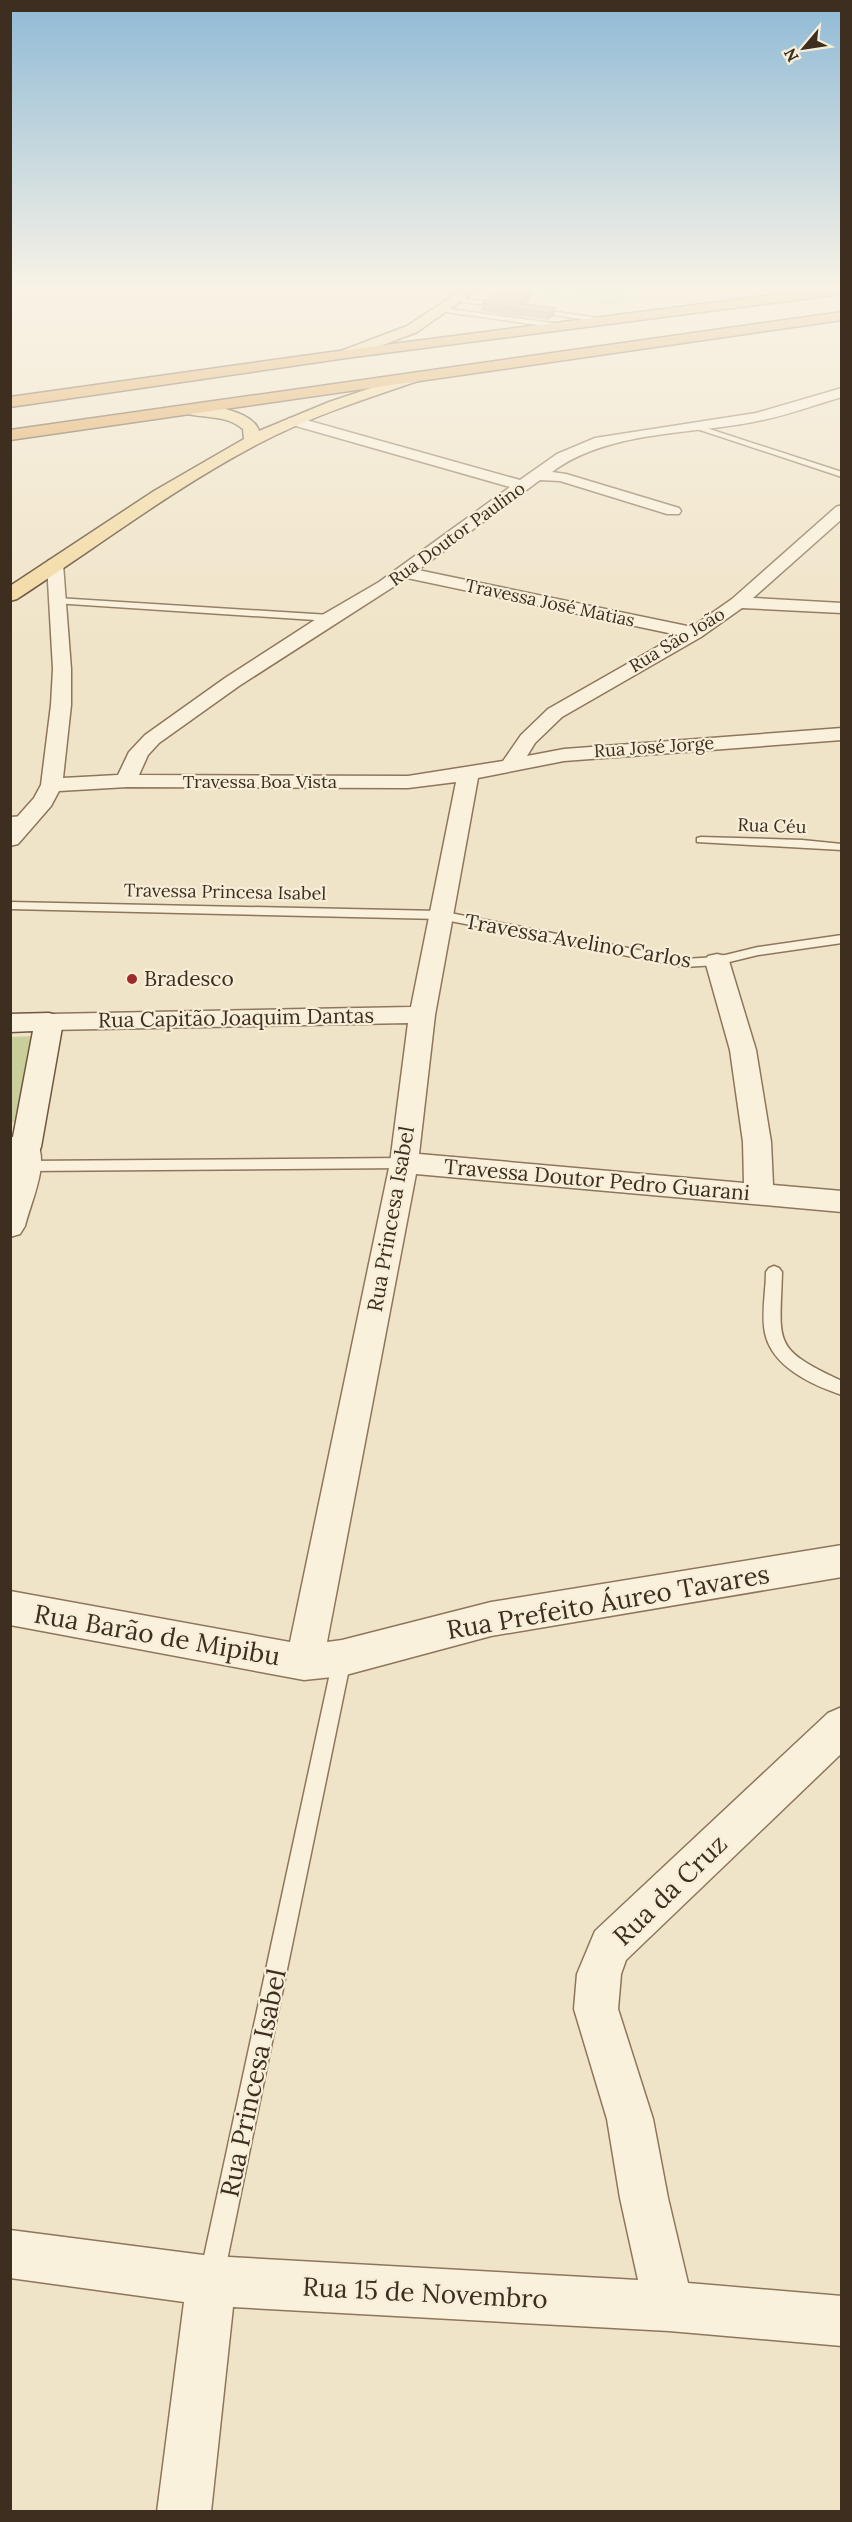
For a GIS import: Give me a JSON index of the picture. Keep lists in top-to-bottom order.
{
  "streets": {
    "street": [
      "Rua Doutor Paulino",
      "Travessa José Matias",
      "Rua São João",
      "Rua José Jorge",
      "Travessa Boa Vista",
      "Travessa Avelino Carlos",
      "Rua Capitão Joaquim Dantas",
      "Travessa Doutor Pedro Guarani",
      "Rua Princesa Isabel",
      "Rua Prefeito Áureo Tavares",
      "Rua Barão de Mipibu",
      "Rua da Cruz",
      "Rua 15 de Novembro"
    ],
    "lane": ["Rua Céu", "Travessa Princesa Isabel"]
  },
  "crossings": [
    ["Rua Doutor Paulino", "Travessa José Matias"],
    ["Rua Doutor Paulino", "Travessa Boa Vista"],
    ["Travessa José Matias", "Rua São João"],
    ["Rua São João", "Rua José Jorge"],
    ["Rua José Jorge", "Travessa Boa Vista"],
    ["Rua José Jorge", "Rua Princesa Isabel"],
    ["Travessa Boa Vista", "Rua Princesa Isabel"],
    ["Travessa Princesa Isabel", "Travessa Avelino Carlos"],
    ["Travessa Princesa Isabel", "Rua Princesa Isabel"],
    ["Travessa Avelino Carlos", "Travessa Doutor Pedro Guarani"],
    ["Travessa Avelino Carlos", "Rua Princesa Isabel"],
    ["Rua Capitão Joaquim Dantas", "Rua Princesa Isabel"],
    ["Travessa Doutor Pedro Guarani", "Rua Princesa Isabel"],
    ["Rua Princesa Isabel", "Rua Prefeito Áureo Tavares"],
    ["Rua Princesa Isabel", "Rua Barão de Mipibu"],
    ["Rua Princesa Isabel", "Rua 15 de Novembro"],
    ["Rua Prefeito Áureo Tavares", "Rua Barão de Mipibu"],
    ["Rua da Cruz", "Rua 15 de Novembro"]
  ],
  "places": ["Bradesco"],
  "north": "bottom left"
}
